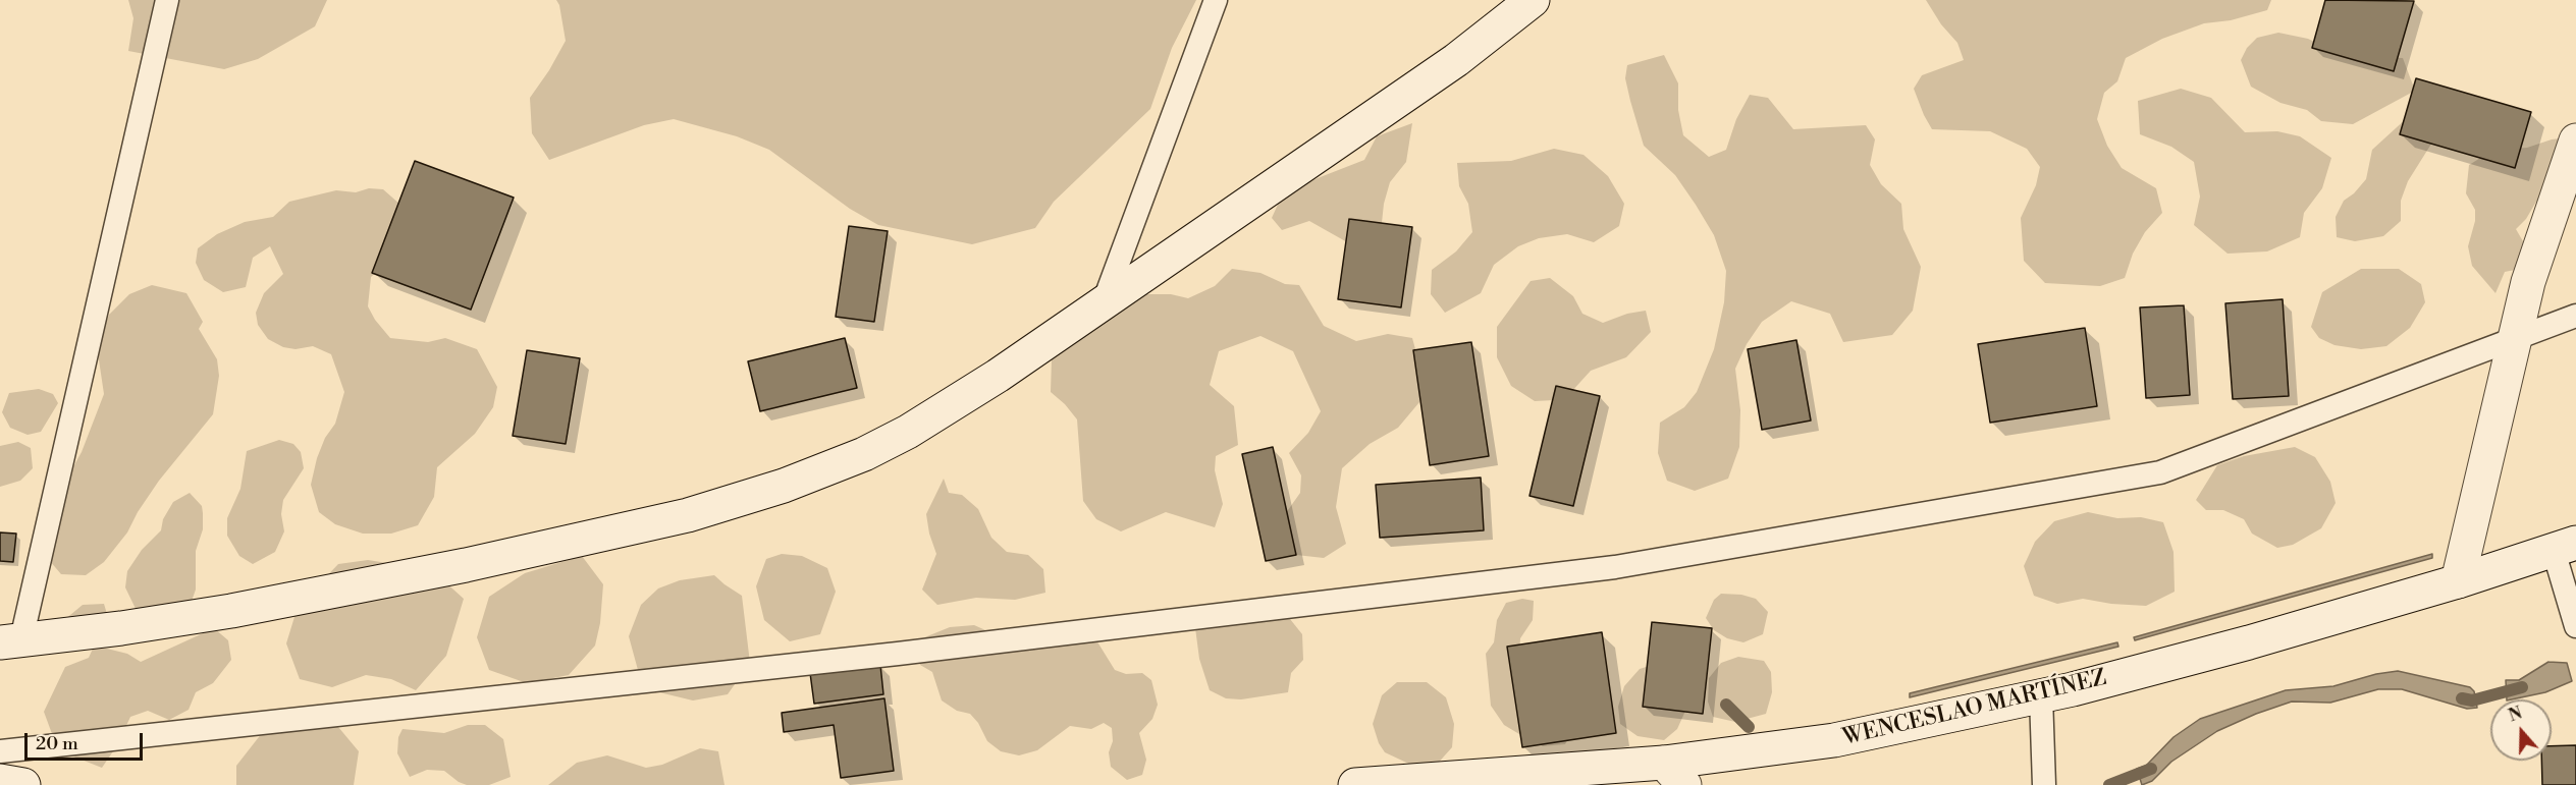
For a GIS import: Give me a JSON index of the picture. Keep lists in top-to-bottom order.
{
  "streets": {
    "street": ["WENCESLAO MARTÍNEZ"]
  },
  "scale_bar": "20 m",
  "north": "top"
}
